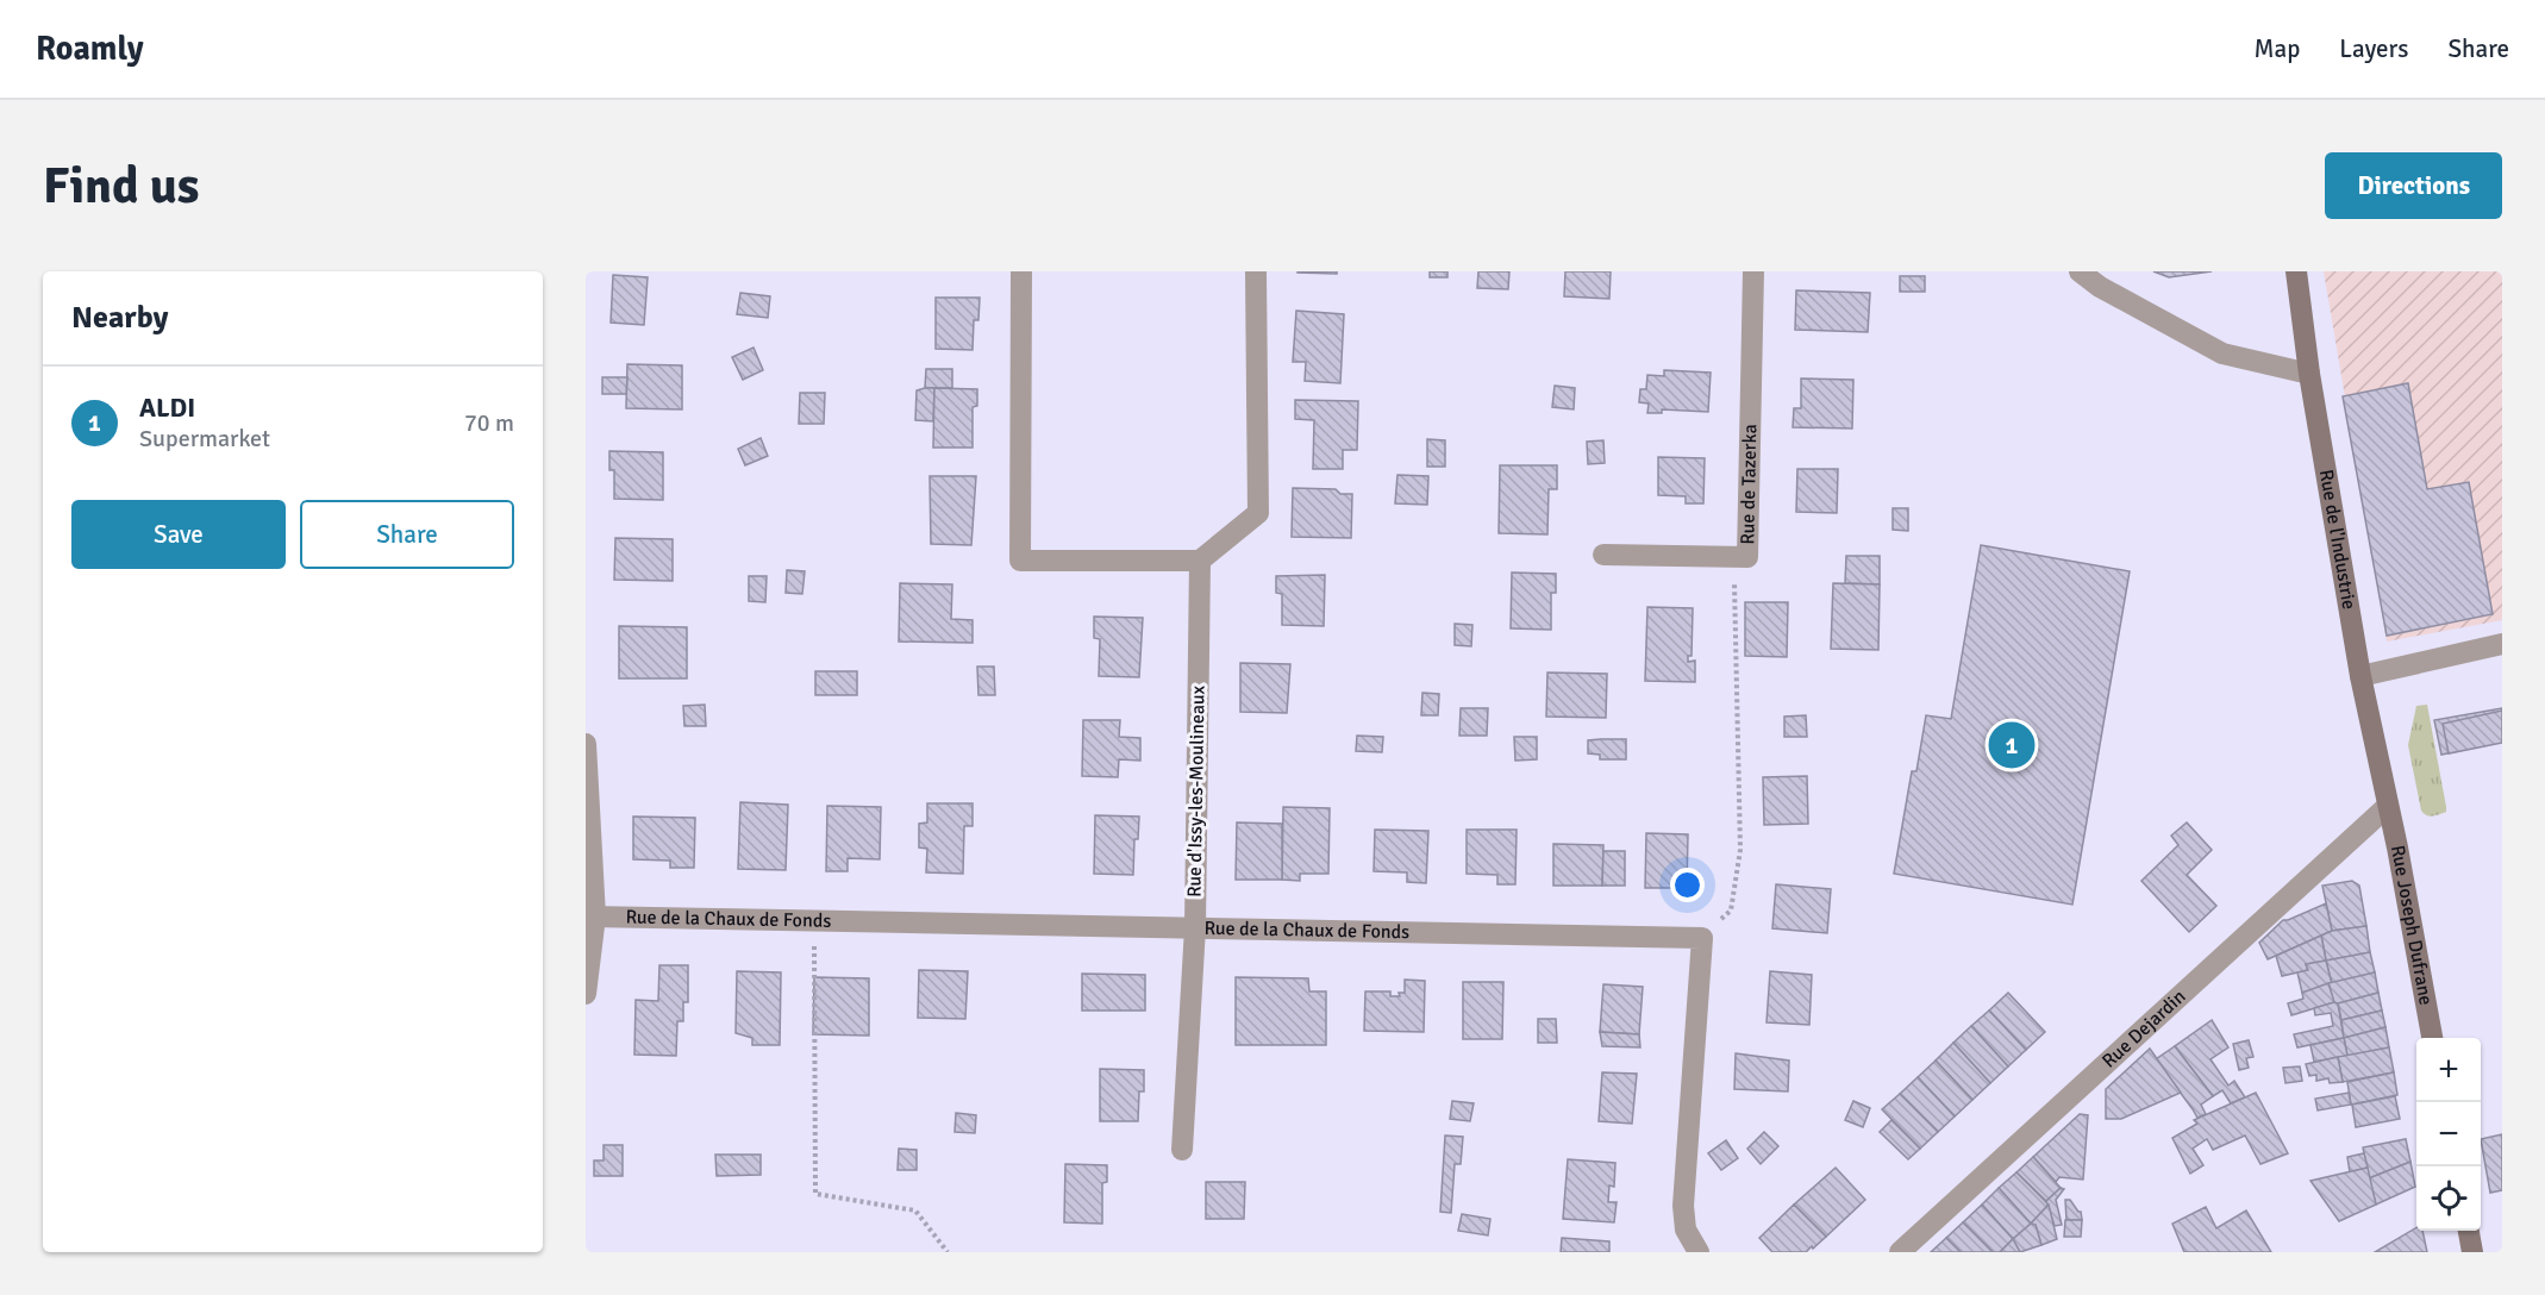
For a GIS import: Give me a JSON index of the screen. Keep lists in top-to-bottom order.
{
  "streets": {
    "main road": ["Rue de l'Industrie", "Rue Joseph Dufrane"],
    "street": [
      "Rue de Tazerka",
      "Rue d'Issy-les-Moulineaux",
      "Rue de la Chaux de Fonds",
      "Rue Dejardin"
    ]
  },
  "crossings": [
    ["Rue de l'Industrie", "Rue Joseph Dufrane"],
    ["Rue de l'Industrie", "Rue Dejardin"],
    ["Rue d'Issy-les-Moulineaux", "Rue de la Chaux de Fonds"],
    ["Rue Joseph Dufrane", "Rue Dejardin"]
  ],
  "page": {
    "header": "Roamly",
    "nav": ["Map", "Layers", "Share"],
    "buttons": [
      "Directions",
      ["Save", "Share"]
    ],
    "title": "Find us",
    "heading": "Nearby",
    "list": [
      {
        "mark": "1",
        "name": "ALDI",
        "note": "Supermarket",
        "value": "70 m"
      }
    ],
    "pins": "1",
    "map_buttons": ["+", "−"]
  }
}
